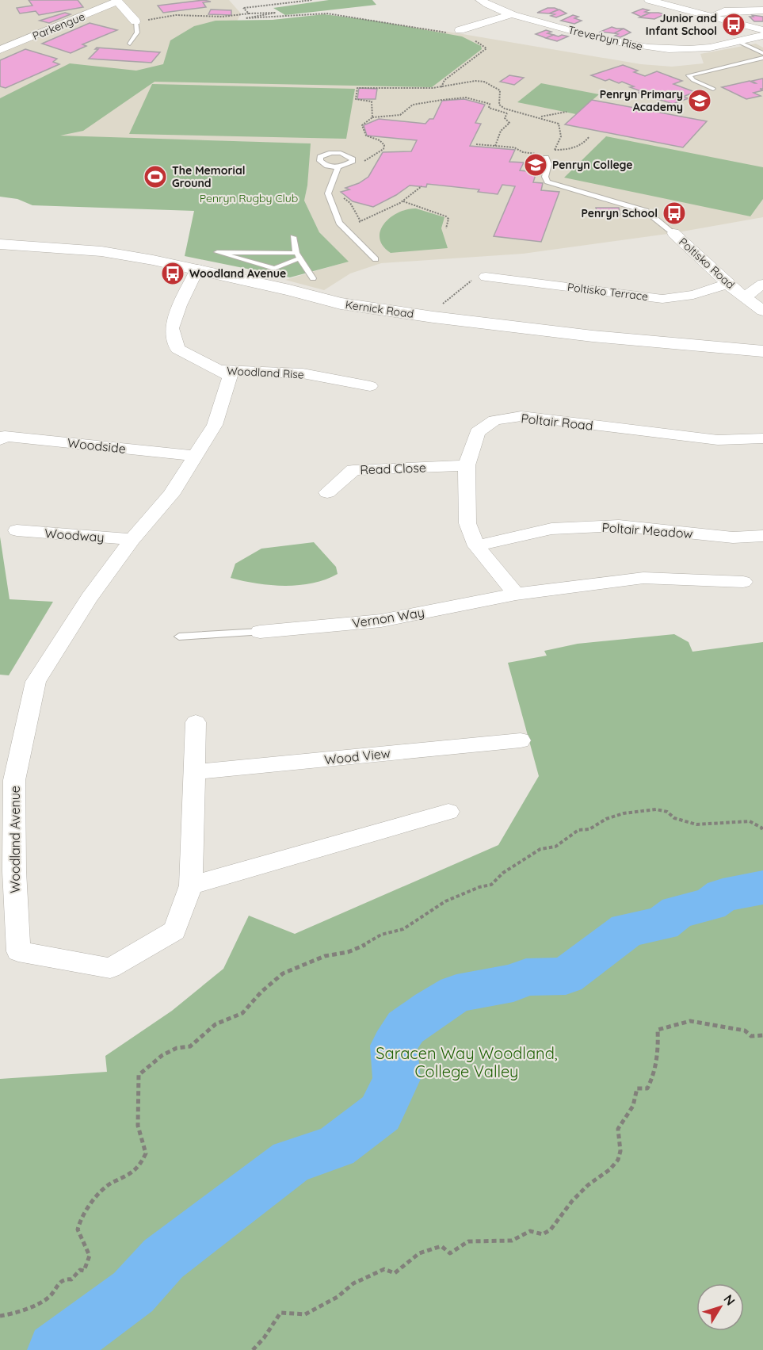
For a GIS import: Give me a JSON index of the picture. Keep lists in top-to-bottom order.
{
  "streets": {
    "street": [
      "Parkengue",
      "Treverbyn Rise",
      "Poltisko Road",
      "Poltisko Terrace",
      "Kernick Road",
      "Woodland Rise",
      "Poltair Road",
      "Woodside",
      "Read Close",
      "Poltair Meadow",
      "Woodway",
      "Vernon Way",
      "Wood View",
      "Woodland Avenue"
    ]
  },
  "crossings": [
    ["Poltisko Road", "Poltisko Terrace"],
    ["Woodland Rise", "Woodland Avenue"],
    ["Poltair Road", "Read Close"],
    ["Poltair Road", "Poltair Meadow"],
    ["Poltair Road", "Vernon Way"],
    ["Woodside", "Woodland Avenue"],
    ["Woodway", "Woodland Avenue"],
    ["Wood View", "Woodland Avenue"]
  ],
  "parks": ["Penryn Rugby Club", "Saracen Way Woodland, College Valley"],
  "places": {
    "bus stop": ["Junior and Infant School", "Penryn School", "Woodland Avenue"],
    "school or university": ["Penryn Primary Academy", "Penryn College"],
    "sports": ["The Memorial Ground"]
  },
  "north": "top right"
}
